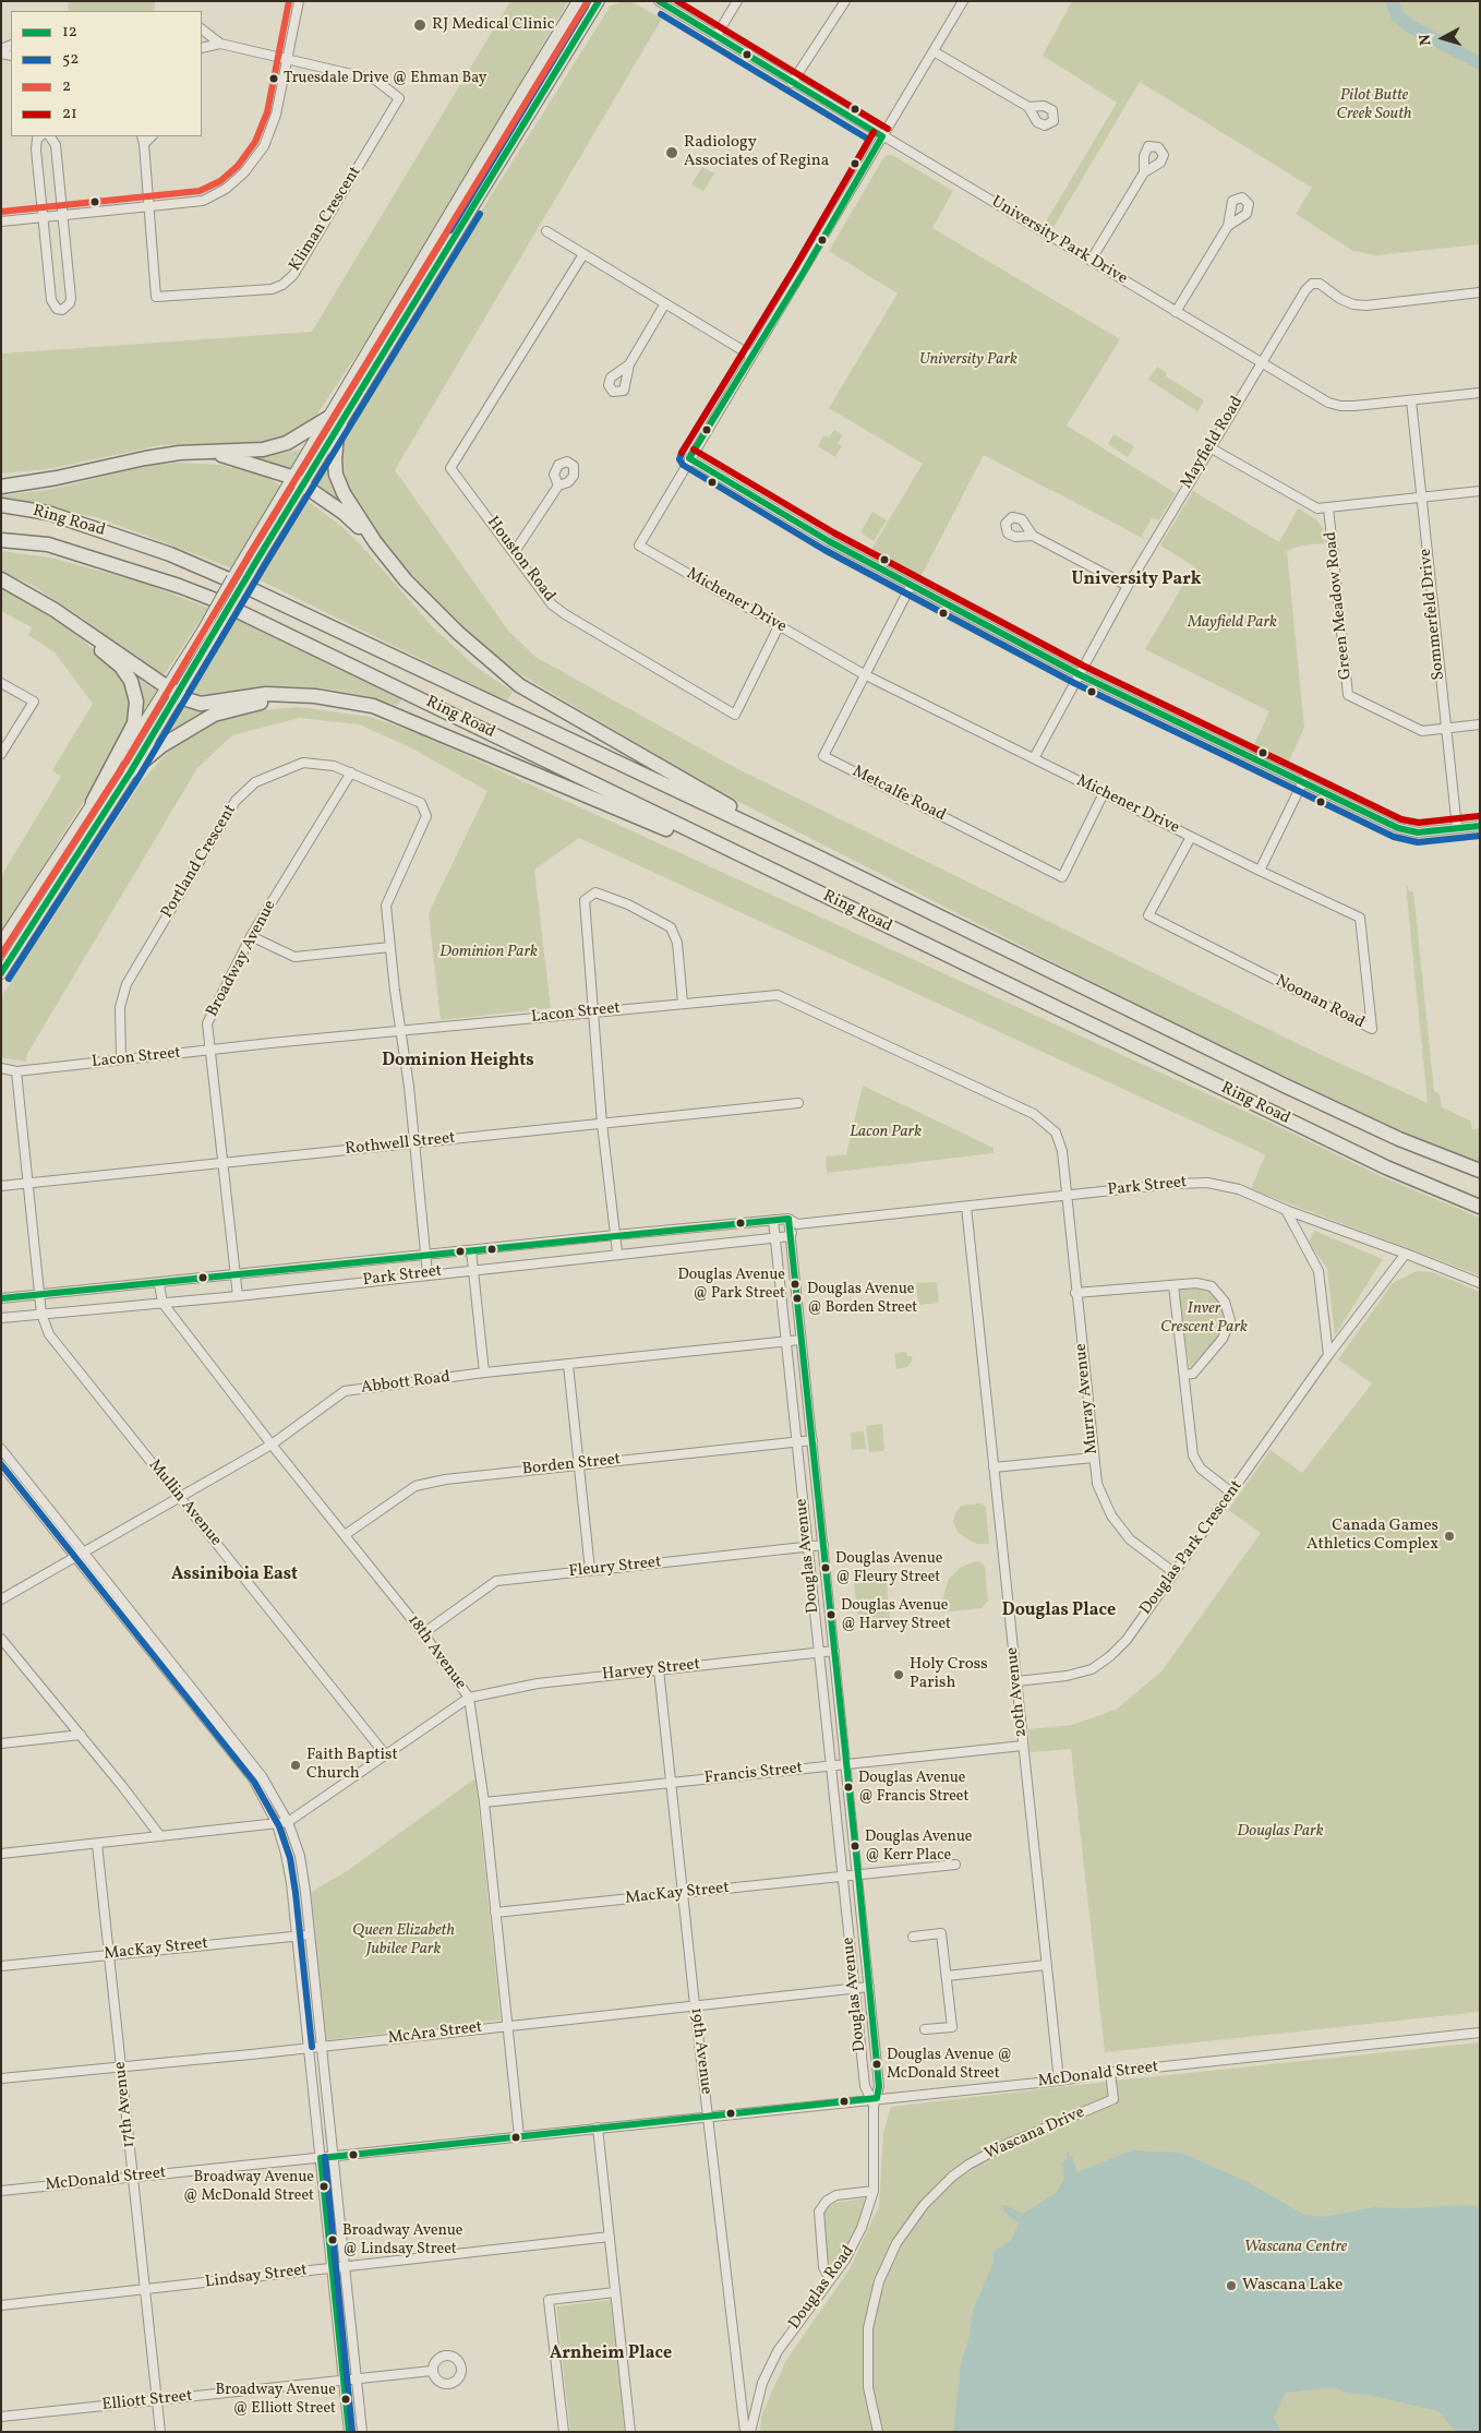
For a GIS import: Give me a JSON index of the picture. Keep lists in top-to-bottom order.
{
  "streets": {
    "highway": ["Ring Road"],
    "street": [
      "Kliman Crescent",
      "University Park Drive",
      "Mayfield Road",
      "Houston Road",
      "Michener Drive",
      "Green Meadow Road",
      "Sommerfeld Drive",
      "Metcalfe Road",
      "Portland Crescent",
      "Broadway Avenue",
      "Noonan Road",
      "Lacon Street",
      "Rothwell Street",
      "Park Street",
      "Abbott Road",
      "Murray Avenue",
      "Borden Street",
      "Mullin Avenue",
      "Douglas Park Crescent",
      "Douglas Avenue",
      "Fleury Street",
      "18th Avenue",
      "Harvey Street",
      "20th Avenue",
      "Francis Street",
      "MacKay Street",
      "McAra Street",
      "19th Avenue",
      "McDonald Street",
      "17th Avenue",
      "Wascana Drive",
      "Lindsay Street",
      "Douglas Road",
      "Elliott Street"
    ]
  },
  "crossings": [
    ["University Park Drive", "Mayfield Road"],
    ["University Park Drive", "Michener Drive"],
    ["University Park Drive", "Sommerfeld Drive"],
    ["Mayfield Road", "Michener Drive"],
    ["Mayfield Road", "Green Meadow Road"],
    ["Houston Road", "Michener Drive"],
    ["Michener Drive", "Metcalfe Road"],
    ["Michener Drive", "Noonan Road"],
    ["Green Meadow Road", "Sommerfeld Drive"],
    ["Portland Crescent", "Broadway Avenue"],
    ["Portland Crescent", "Lacon Street"],
    ["Broadway Avenue", "Lacon Street"],
    ["Broadway Avenue", "Rothwell Street"],
    ["Broadway Avenue", "Park Street"],
    ["Lacon Street", "Park Street"],
    ["Lacon Street", "Murray Avenue"],
    ["Park Street", "Murray Avenue"],
    ["Park Street", "Mullin Avenue"],
    ["Park Street", "Douglas Park Crescent"],
    ["Park Street", "Douglas Avenue"],
    ["Park Street", "18th Avenue"],
    ["Park Street", "20th Avenue"],
    ["Abbott Road", "Mullin Avenue"],
    ["Abbott Road", "Douglas Avenue"],
    ["Abbott Road", "18th Avenue"],
    ["Murray Avenue", "Douglas Park Crescent"],
    ["Borden Street", "Douglas Avenue"],
    ["Borden Street", "18th Avenue"],
    ["Douglas Park Crescent", "20th Avenue"],
    ["Douglas Avenue", "Fleury Street"],
    ["Douglas Avenue", "Harvey Street"],
    ["Douglas Avenue", "Francis Street"],
    ["Douglas Avenue", "MacKay Street"],
    ["Douglas Avenue", "McAra Street"],
    ["Douglas Avenue", "McDonald Street"],
    ["Douglas Avenue", "Douglas Road"],
    ["Fleury Street", "18th Avenue"],
    ["18th Avenue", "Harvey Street"],
    ["18th Avenue", "Francis Street"],
    ["18th Avenue", "MacKay Street"],
    ["18th Avenue", "McAra Street"],
    ["18th Avenue", "McDonald Street"],
    ["Harvey Street", "19th Avenue"],
    ["20th Avenue", "Francis Street"],
    ["20th Avenue", "McDonald Street"],
    ["Francis Street", "19th Avenue"],
    ["MacKay Street", "19th Avenue"],
    ["MacKay Street", "17th Avenue"],
    ["McAra Street", "19th Avenue"],
    ["McAra Street", "17th Avenue"],
    ["19th Avenue", "McDonald Street"],
    ["McDonald Street", "17th Avenue"],
    ["McDonald Street", "Wascana Drive"],
    ["McDonald Street", "Douglas Road"],
    ["17th Avenue", "Lindsay Street"],
    ["17th Avenue", "Elliott Street"]
  ],
  "districts": [
    "University Park",
    "Dominion Heights",
    "Assiniboia East",
    "Douglas Place",
    "Arnheim Place"
  ],
  "parks": [
    "Pilot Butte Creek South",
    "University Park",
    "Mayfield Park",
    "Dominion Park",
    "Lacon Park",
    "Inver Crescent Park",
    "Douglas Park",
    "Queen Elizabeth Jubilee Park",
    "Wascana Centre"
  ],
  "places": [
    "RJ Medical Clinic",
    "Truesdale Drive @ Ehman Bay",
    "Radiology Associates of Regina",
    "Douglas Avenue @ Park Street",
    "Douglas Avenue @ Borden Street",
    "Canada Games Athletics Complex",
    "Douglas Avenue @ Fleury Street",
    "Douglas Avenue @ Harvey Street",
    "Holy Cross Parish",
    "Faith Baptist Church",
    "Douglas Avenue @ Francis Street",
    "Douglas Avenue @ Kerr Place",
    "Douglas Avenue @ McDonald Street",
    "Broadway Avenue @ McDonald Street",
    "Broadway Avenue @ Lindsay Street",
    "Wascana Lake",
    "Broadway Avenue @ Elliott Street"
  ],
  "lines": [
    "transit line 12",
    "transit line 2",
    "transit line 21",
    "transit line 52"
  ],
  "legend": [
    "12",
    "52",
    "2",
    "21"
  ],
  "north": "left"
}
